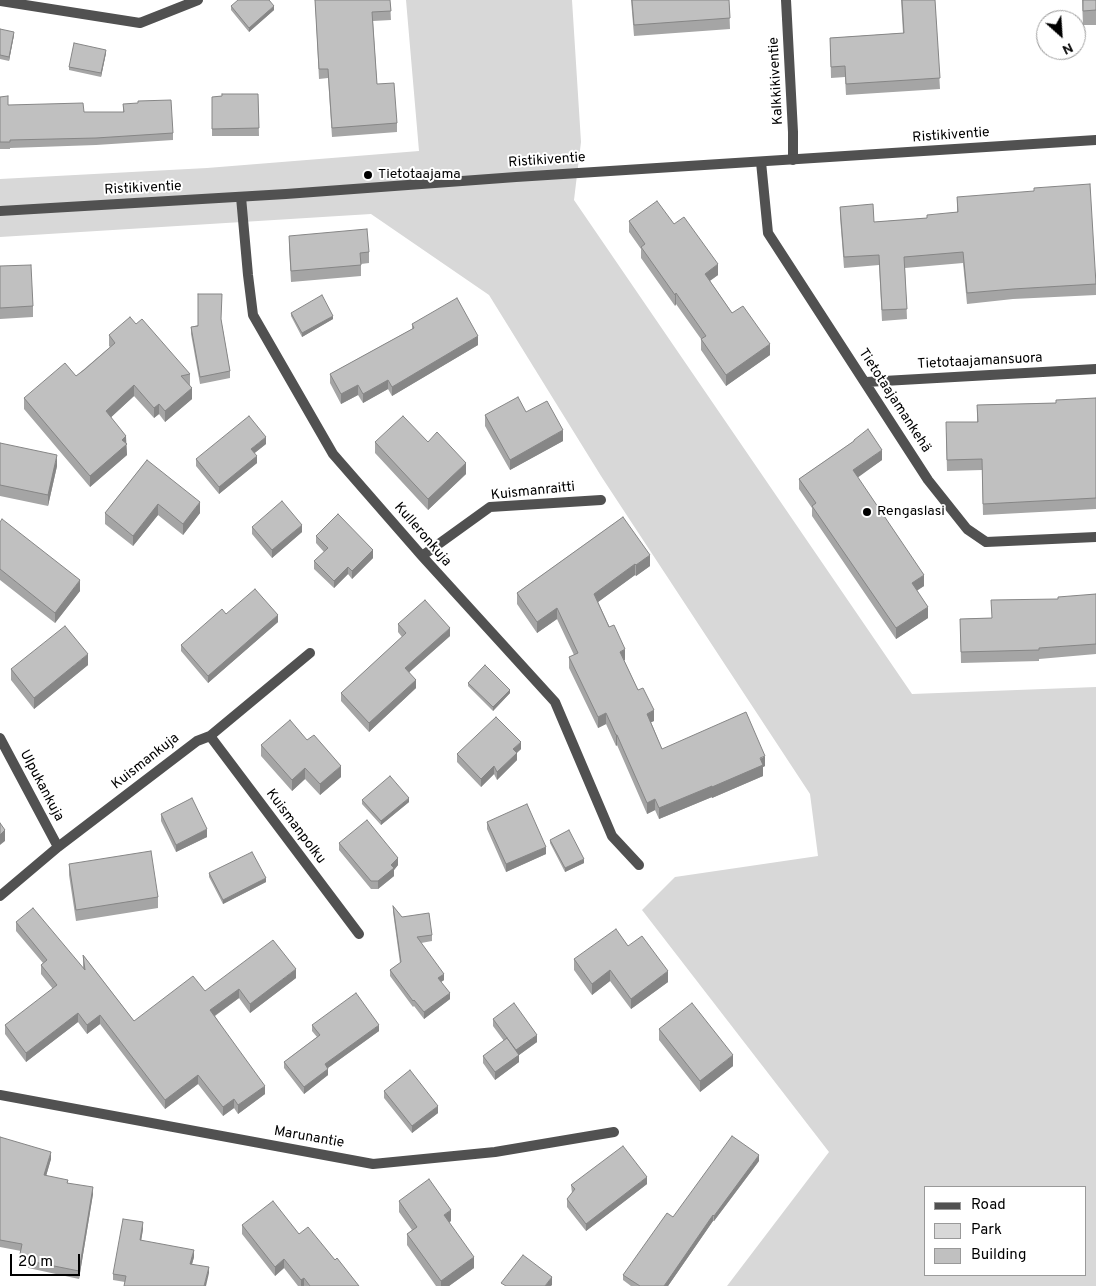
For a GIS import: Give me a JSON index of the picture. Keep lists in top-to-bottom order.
{
  "streets": {
    "street": [
      "Kalkkikiventie",
      "Ristikiventie",
      "Tietotaajamansuora",
      "Tietotaajamankehä",
      "Kuismanraitti",
      "Kulleronkuja",
      "Kuismankuja",
      "Ulpukankuja",
      "Kuismanpolku",
      "Marunantie"
    ]
  },
  "crossings": [
    ["Kalkkikiventie", "Ristikiventie"],
    ["Ristikiventie", "Tietotaajamankehä"],
    ["Ristikiventie", "Kulleronkuja"],
    ["Tietotaajamansuora", "Tietotaajamankehä"],
    ["Kuismanraitti", "Kulleronkuja"],
    ["Kuismankuja", "Ulpukankuja"],
    ["Kuismankuja", "Kuismanpolku"]
  ],
  "places": ["Tietotaajama", "Rengaslasi"],
  "legend": ["Road", "Park", "Building"],
  "scale_bar": "20 m",
  "north": "bottom right"
}
